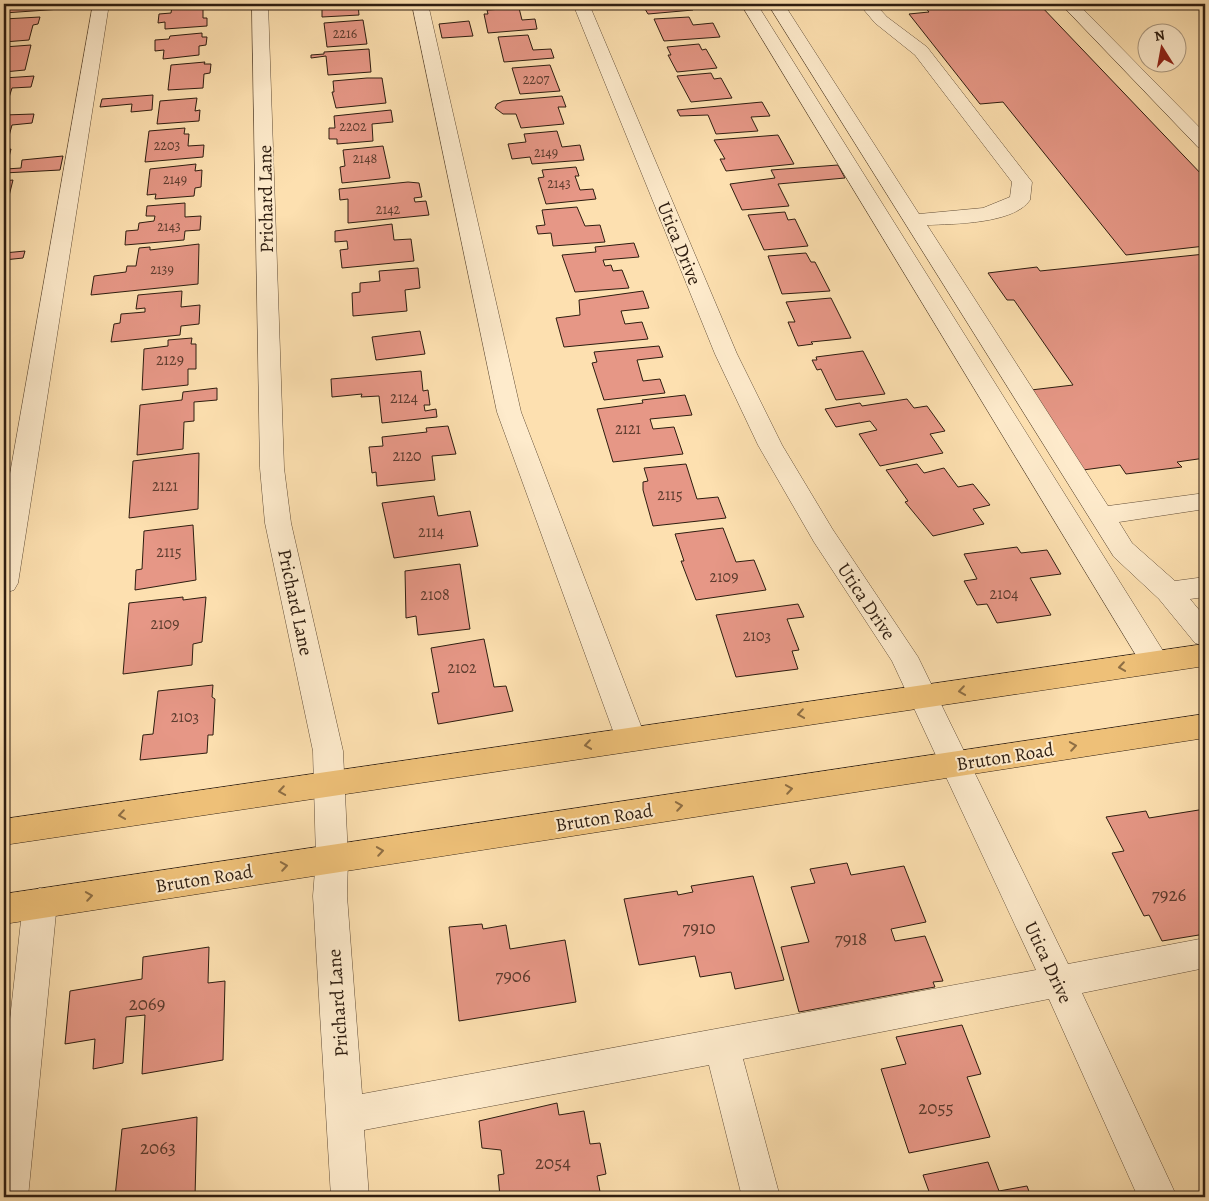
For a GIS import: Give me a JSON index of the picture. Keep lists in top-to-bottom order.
{
  "streets": {
    "main road": ["Bruton Road"],
    "street": ["Prichard Lane", "Utica Drive"]
  },
  "crossings": [
    ["Prichard Lane", "Bruton Road"],
    ["Utica Drive", "Bruton Road"]
  ],
  "house_numbers": [
    "2216",
    "2207",
    "2202",
    "2203",
    "2149",
    "2148",
    "2149",
    "2143",
    "2142",
    "2143",
    "2139",
    "2129",
    "2124",
    "2121",
    "2120",
    "2121",
    "2115",
    "2114",
    "2115",
    "2109",
    "2104",
    "2108",
    "2109",
    "2103",
    "2102",
    "2103",
    "7926",
    "7910",
    "7918",
    "7906",
    "2069",
    "2055",
    "2063",
    "2054"
  ],
  "north": "top"
}
